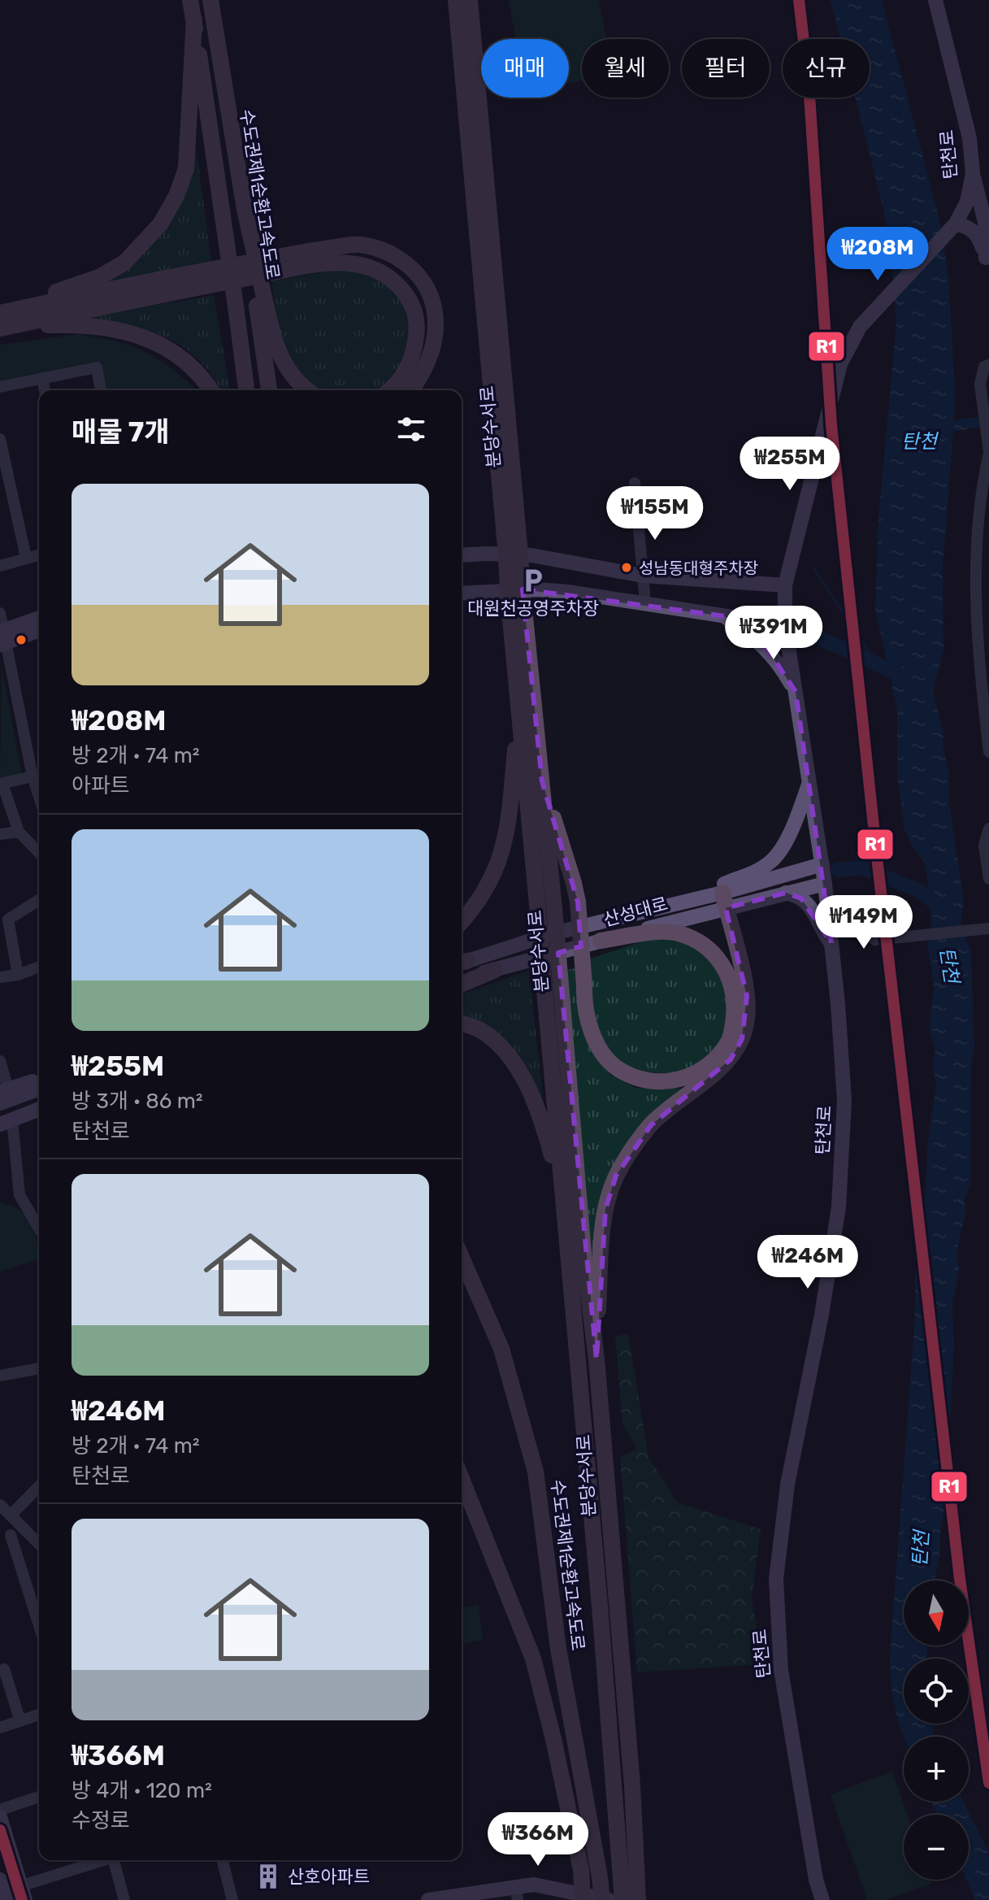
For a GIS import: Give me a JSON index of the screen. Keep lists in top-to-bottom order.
{
  "streets": {
    "highway": ["수도권제1순환고속도로", "분당수서로"],
    "main road": ["탄천로", "산성대로"]
  },
  "crossings": [
    ["탄천로", "산성대로"]
  ],
  "water": ["탄천"],
  "places": {
    "other": ["성남동대형주차장"],
    "parking": ["대원천공영주차장"],
    "building": ["산호아파트"]
  },
  "lines": ["transit line R1"],
  "north": "bottom",
  "page": {
    "chip": [
      "매매",
      "월세",
      "필터",
      "신규"
    ],
    "price": [
      "₩208M",
      "₩255M",
      "₩155M",
      "₩391M",
      "₩149M",
      "₩246M",
      "₩366M"
    ],
    "heading": "매물 7개",
    "list": [
      {
        "name": "₩208M",
        "note": "방 2개 · 74 m² · 아파트"
      },
      {
        "name": "₩255M",
        "note": "방 3개 · 86 m² · 탄천로"
      },
      {
        "name": "₩246M",
        "note": "방 2개 · 74 m² · 탄천로"
      },
      {
        "name": "₩366M",
        "note": "방 4개 · 120 m² · 수정로"
      }
    ],
    "map_buttons": ["+", "−"]
  }
}
